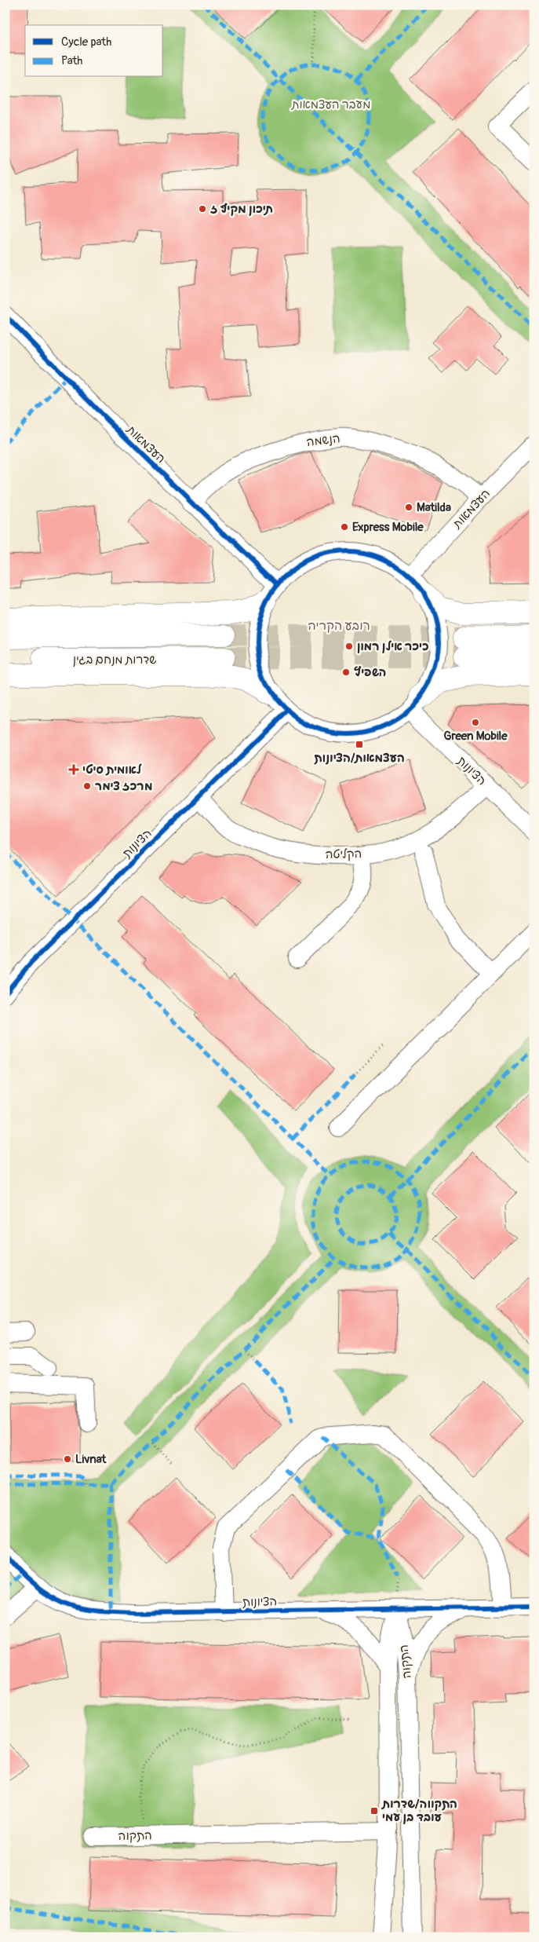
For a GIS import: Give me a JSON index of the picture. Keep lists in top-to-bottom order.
{
  "streets": {
    "main road": ["שדרות מנחם בגין"],
    "street": [
      "הנשמה",
      "העצמאות",
      "הציונות",
      "הקליטה",
      "התקוה"
    ]
  },
  "crossings": [
    ["הנשמה", "העצמאות"],
    ["הציונות", "הקליטה"],
    ["הציונות", "התקוה"]
  ],
  "districts": ["רובע הקריה"],
  "parks": ["מעבר העצמאות"],
  "places": {
    "other": [
      "תיכון מקיף ז",
      "Matilda",
      "Express Mobile",
      "כיכר אילן רמון",
      "השפיץ",
      "Green Mobile",
      "מרכז צימר",
      "Livnat"
    ],
    "transit": ["העצמאות/הציונות", "התקווה/שדרות עובד בן עמי"],
    "health": ["לאומית סיטי"]
  },
  "legend": ["Cycle path", "Path"]
}
